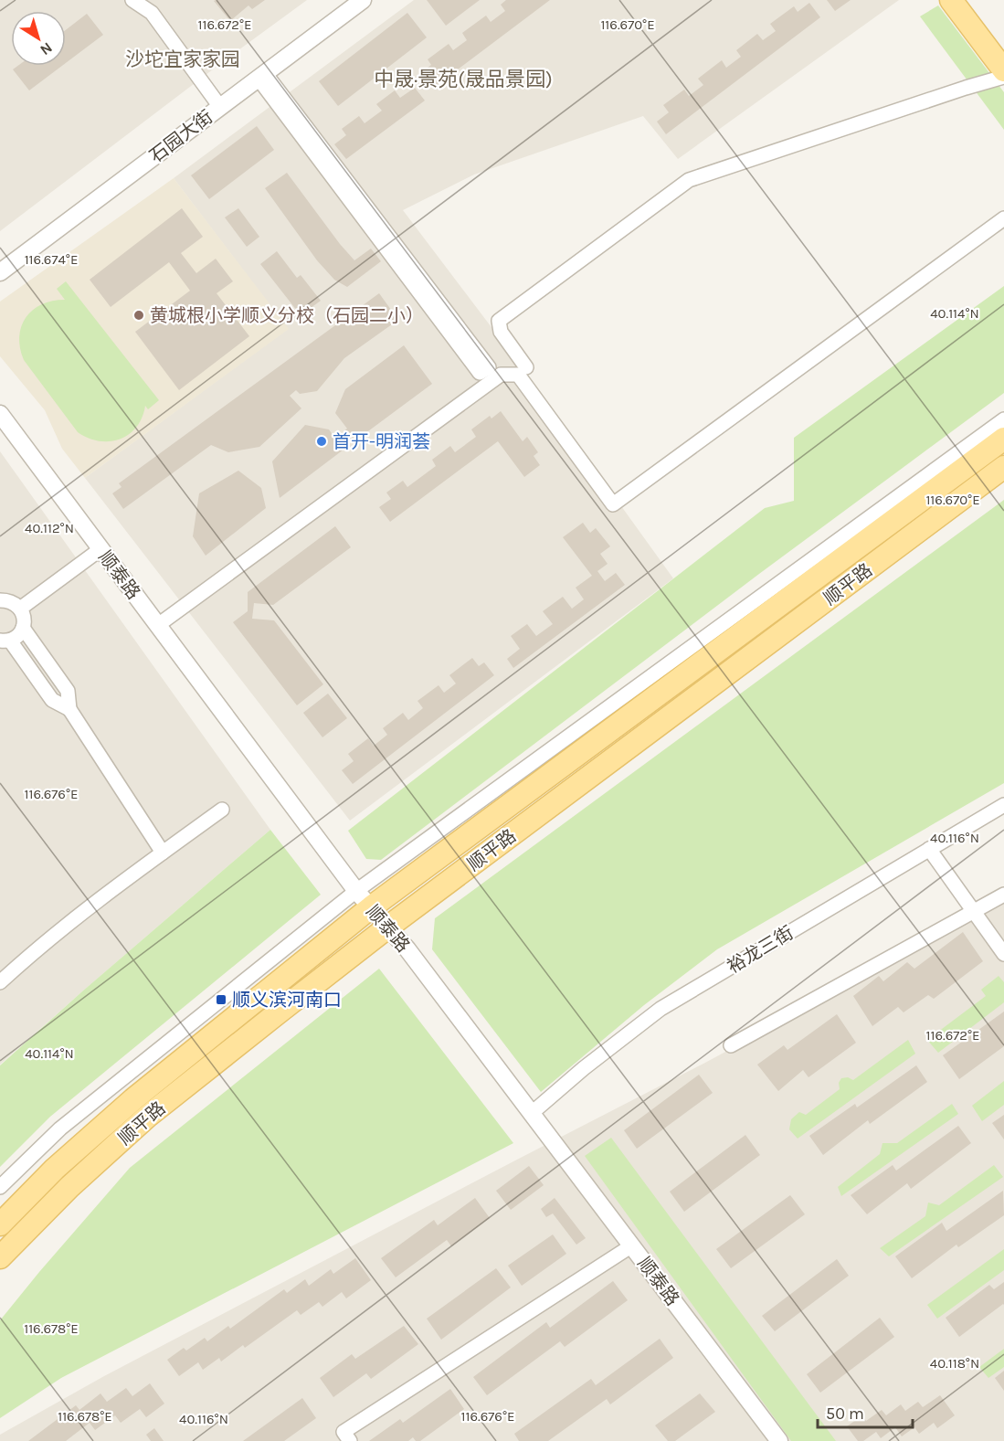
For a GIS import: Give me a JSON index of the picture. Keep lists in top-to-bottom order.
{
  "streets": {
    "main road": ["顺平路"],
    "street": ["石园大街", "顺泰路", "裕龙三街"]
  },
  "crossings": [
    ["顺泰路", "顺平路"],
    ["顺泰路", "裕龙三街"]
  ],
  "districts": ["沙坨宜家家园", "中晟·景苑(晟品景园)"],
  "places": {
    "other": ["黄城根小学顺义分校（石园二小）", "首开-明润荟"],
    "transit": ["顺义滨河南口"]
  },
  "scale_bar": "50 m",
  "north": "bottom right",
  "coordinates": [
    "116.672°E",
    "116.670°E",
    "116.674°E",
    "40.114°N",
    "40.112°N",
    "116.676°E",
    "40.116°N",
    "116.678°E",
    "40.118°N"
  ]
}
